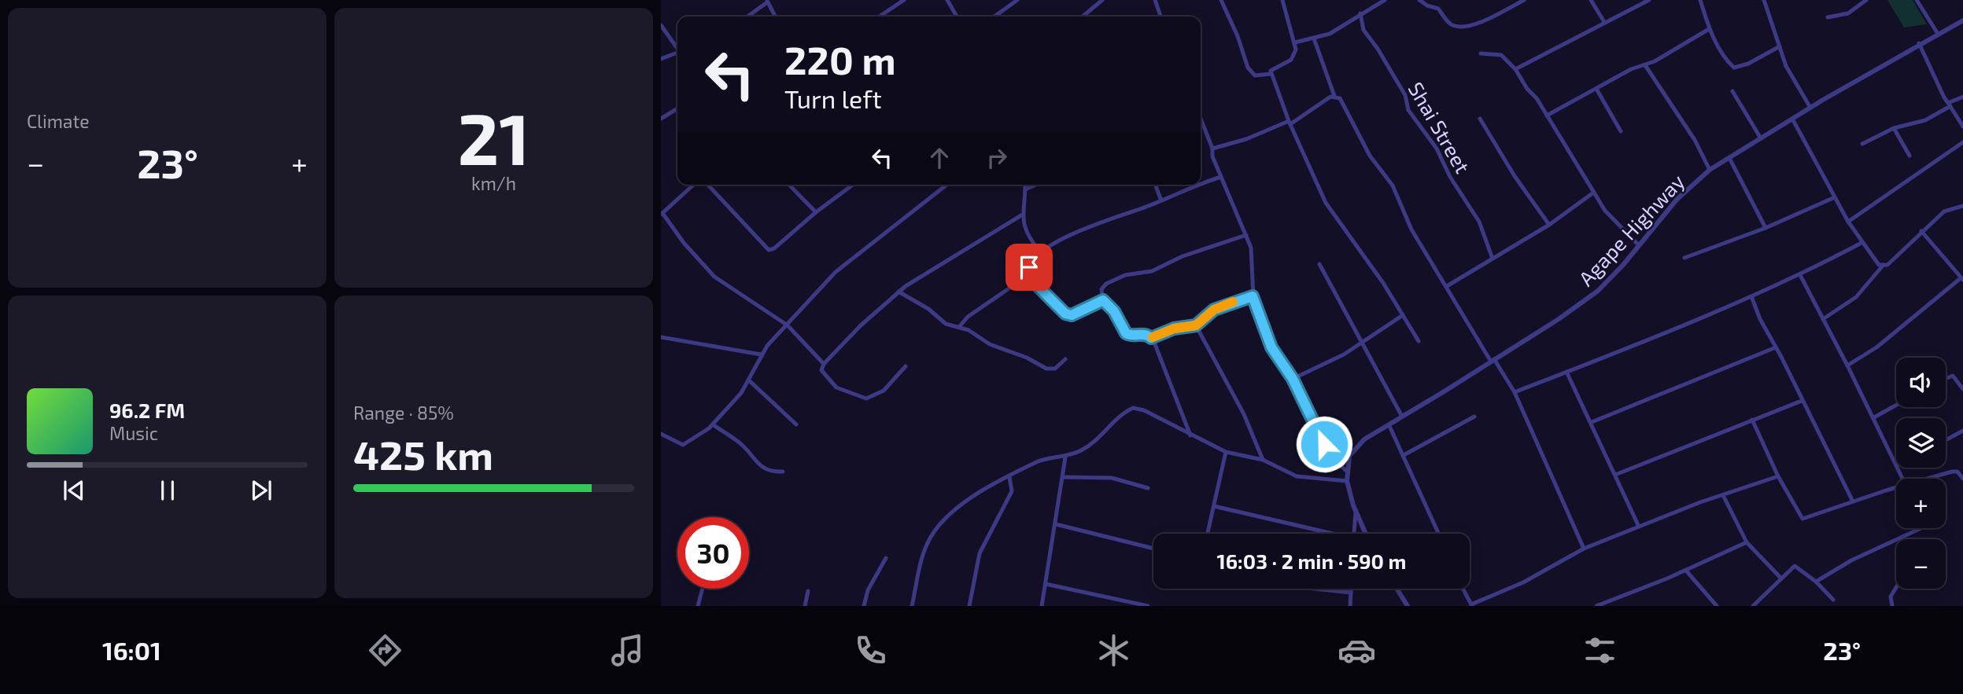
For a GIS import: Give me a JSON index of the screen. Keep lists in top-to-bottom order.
{
  "streets": {
    "street": ["Shai Street", "Agape Highway"]
  },
  "page": {
    "tile": [
      "Climate",
      ["21", "km/h"],
      ["Range · 85%", "425 km"]
    ],
    "turn": ["220 m", "Turn left"],
    "heat": ["−", "23°", "+"],
    "map_buttons": ["+", "−"],
    "song": ["96.2 FM", "Music"],
    "limit": "30",
    "trip": "16:03 · 2 min · 590 m",
    "tabs": ["16:01", "23°"]
  }
}
